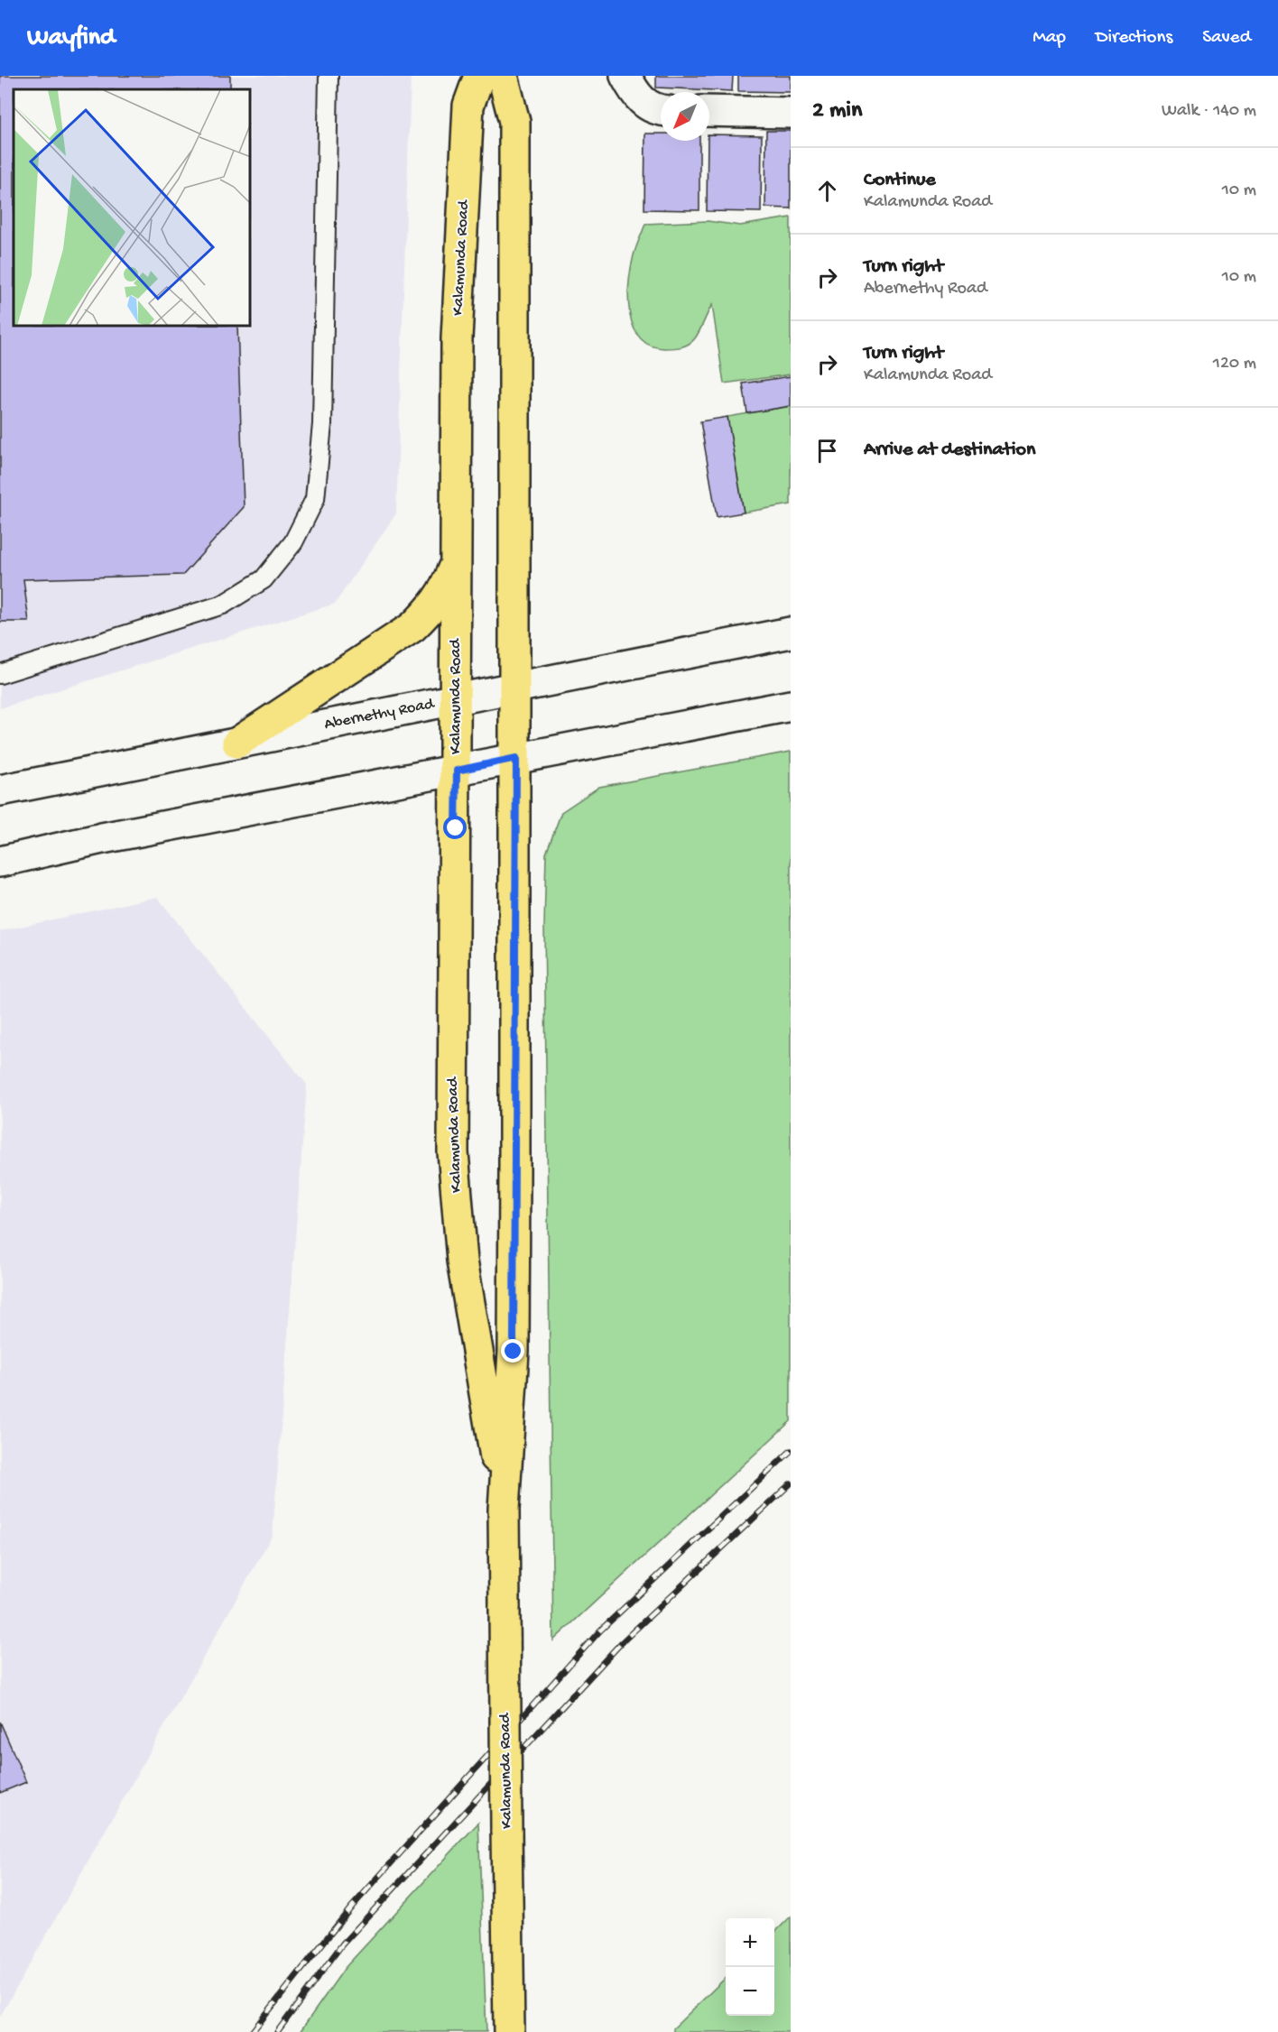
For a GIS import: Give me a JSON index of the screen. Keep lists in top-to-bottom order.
{
  "streets": {
    "main road": ["Kalamunda Road", "Abernethy Road"]
  },
  "crossings": [
    ["Kalamunda Road", "Abernethy Road"]
  ],
  "north": "bottom left",
  "page": {
    "header": "Wayfind",
    "nav": ["Map", "Directions", "Saved"],
    "heading": ["2 min", "Walk · 140 m"],
    "list": [
      ["Continue", "Kalamunda Road", "10 m"],
      ["Turn right", "Abernethy Road", "10 m"],
      ["Turn right", "Kalamunda Road", "120 m"],
      "Arrive at destination"
    ],
    "map_buttons": ["+", "−"]
  }
}
